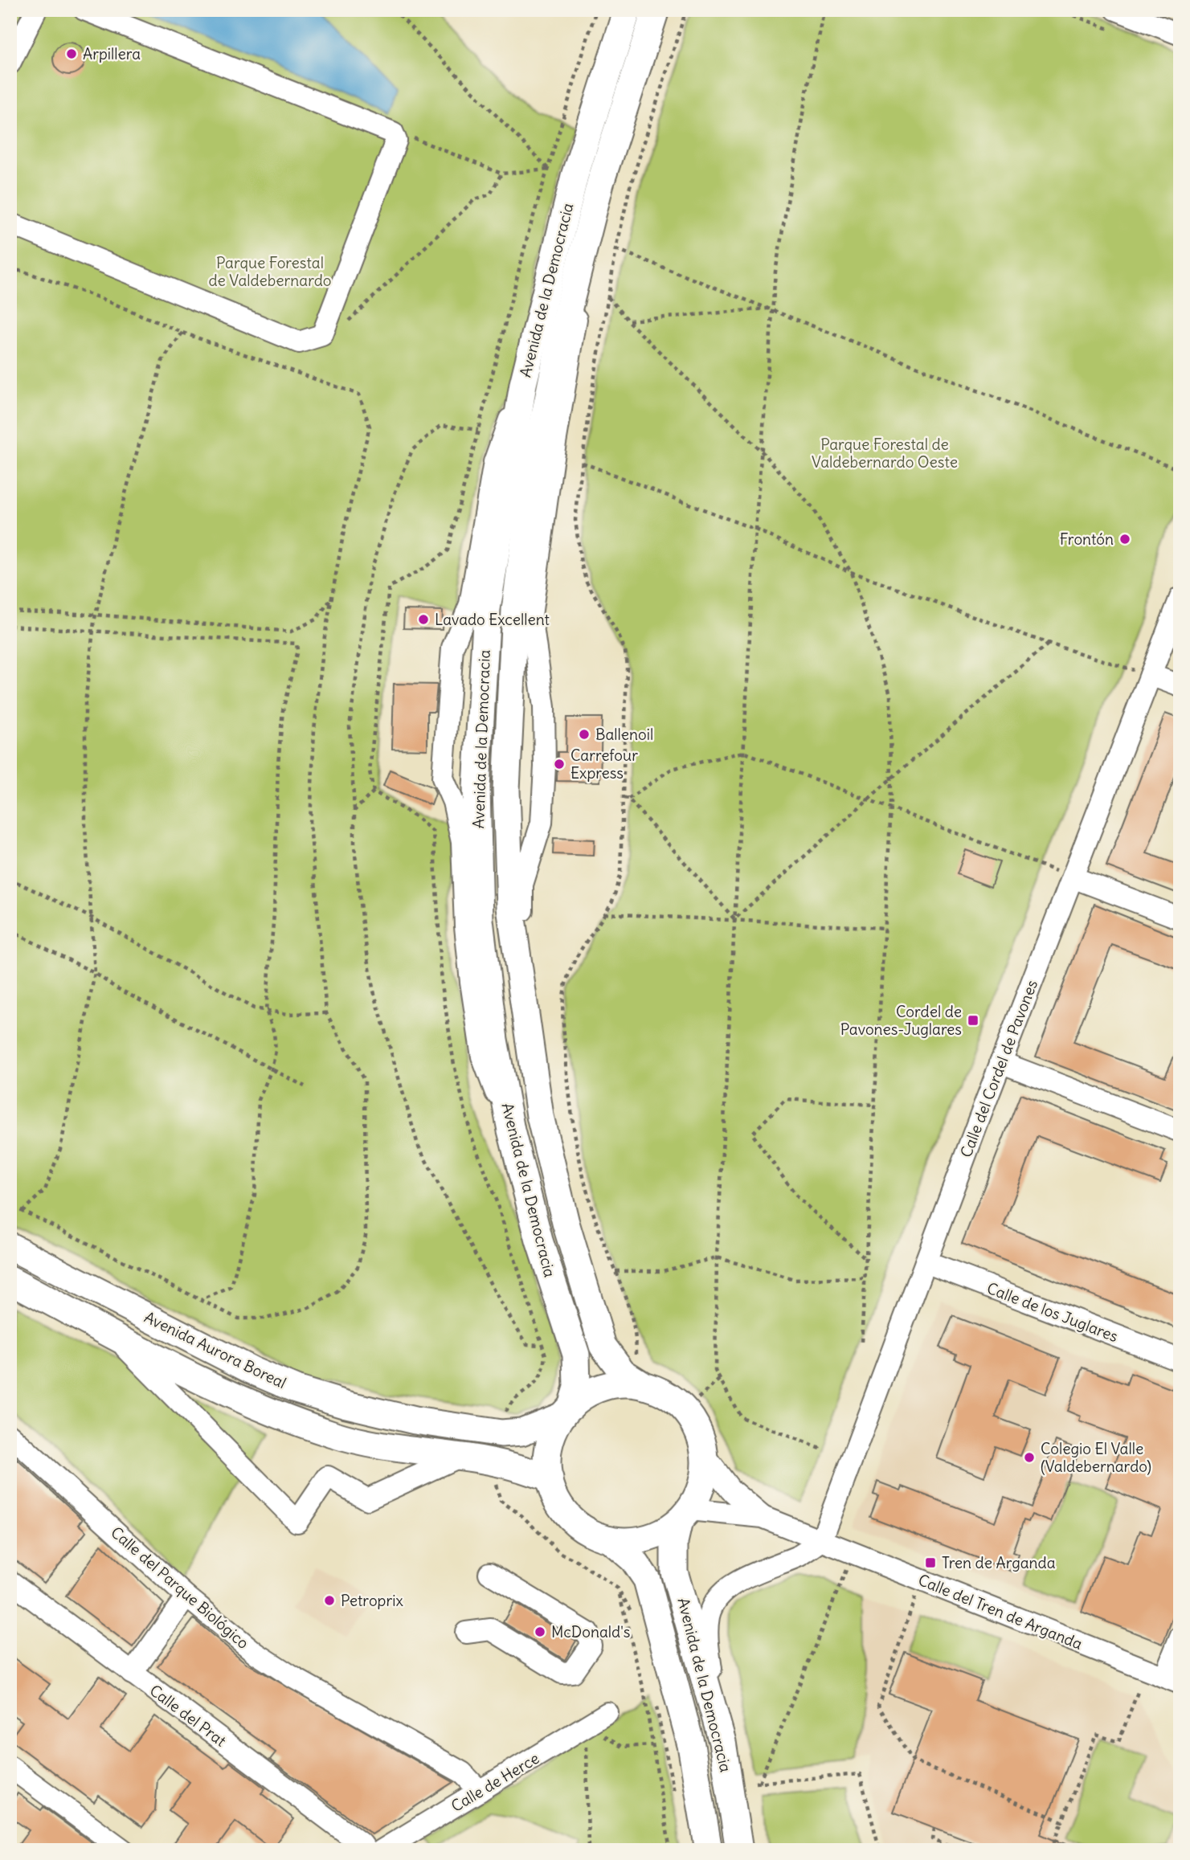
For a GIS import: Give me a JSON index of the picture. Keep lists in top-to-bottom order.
{
  "streets": {
    "main road": ["Avenida de la Democracia", "Avenida Aurora Boreal"],
    "street": [
      "Calle del Cordel de Pavones",
      "Calle de los Juglares",
      "Calle del Parque Biológico",
      "Calle del Tren de Arganda",
      "Calle del Prat",
      "Calle de Herce"
    ]
  },
  "crossings": [
    ["Avenida de la Democracia", "Avenida Aurora Boreal"],
    ["Avenida de la Democracia", "Calle del Tren de Arganda"],
    ["Calle del Cordel de Pavones", "Calle de los Juglares"],
    ["Calle del Cordel de Pavones", "Calle del Tren de Arganda"],
    ["Avenida Aurora Boreal", "Calle del Tren de Arganda"],
    ["Calle del Parque Biológico", "Calle de Herce"]
  ],
  "parks": ["Parque Forestal de Valdebernardo", "Parque Forestal de Valdebernardo Oeste"],
  "places": {
    "other": [
      "Arpillera",
      "Frontón",
      "Lavado Excellent",
      "Ballenoil",
      "Carrefour Express",
      "Colegio El Valle (Valdebernardo)",
      "Petroprix",
      "McDonald's"
    ],
    "transit": ["Cordel de Pavones-Juglares", "Tren de Arganda"]
  }
}
